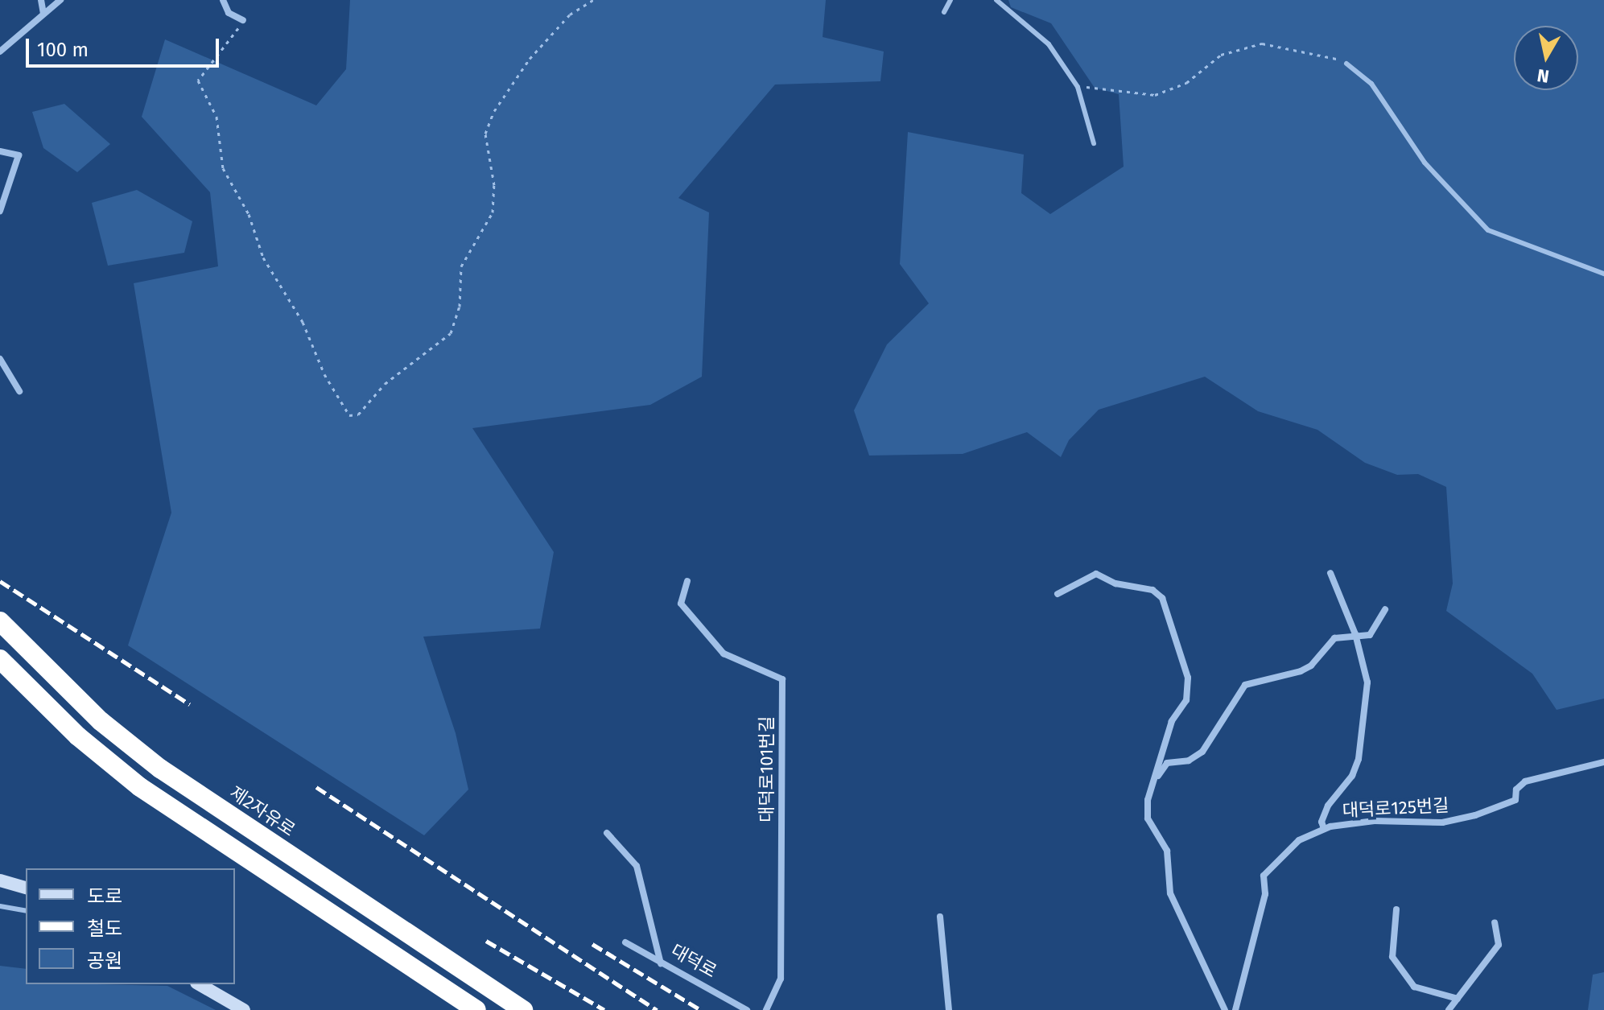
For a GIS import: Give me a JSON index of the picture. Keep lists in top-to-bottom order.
{
  "streets": {
    "highway": ["제2자유로"],
    "street": ["대덕로101번길", "대덕로125번길", "대덕로"]
  },
  "legend": ["도로", "철도", "공원"],
  "scale_bar": "100 m",
  "north": "bottom"
}
